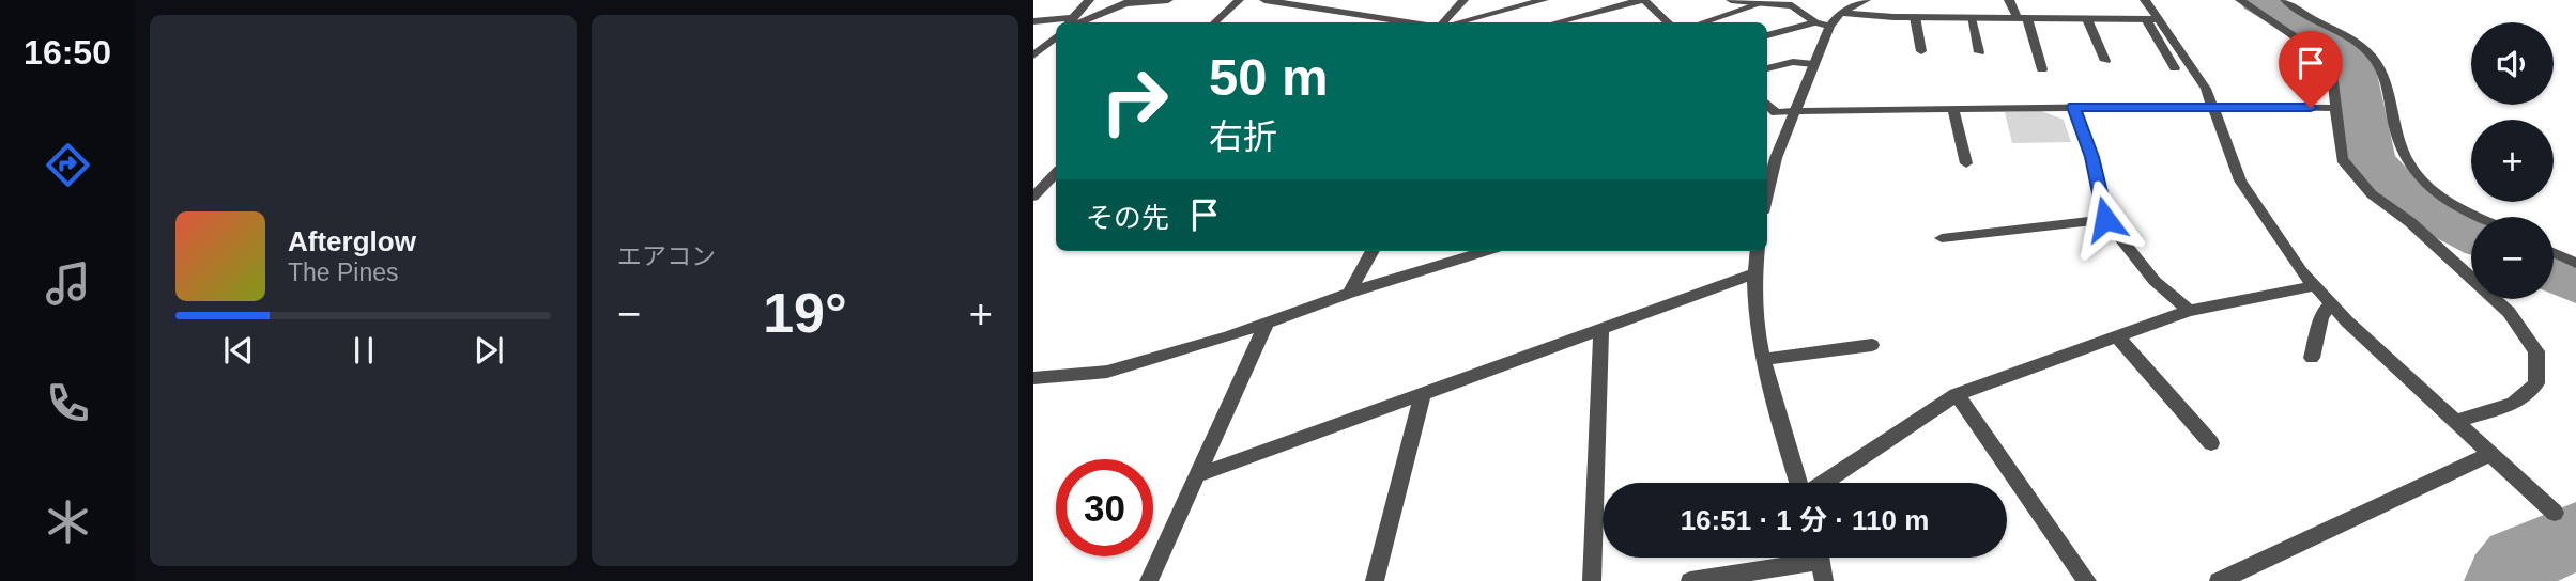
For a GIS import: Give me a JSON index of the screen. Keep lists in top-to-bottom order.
{
  "page": {
    "tabs": "16:50",
    "tile": "エアコン",
    "map_buttons": ["+", "−"],
    "turn": ["50 m", "右折"],
    "then": "その先",
    "song": ["Afterglow", "The Pines"],
    "heat": ["−", "19°", "+"],
    "limit": "30",
    "trip": "16:51 · 1 分 · 110 m"
  }
}
